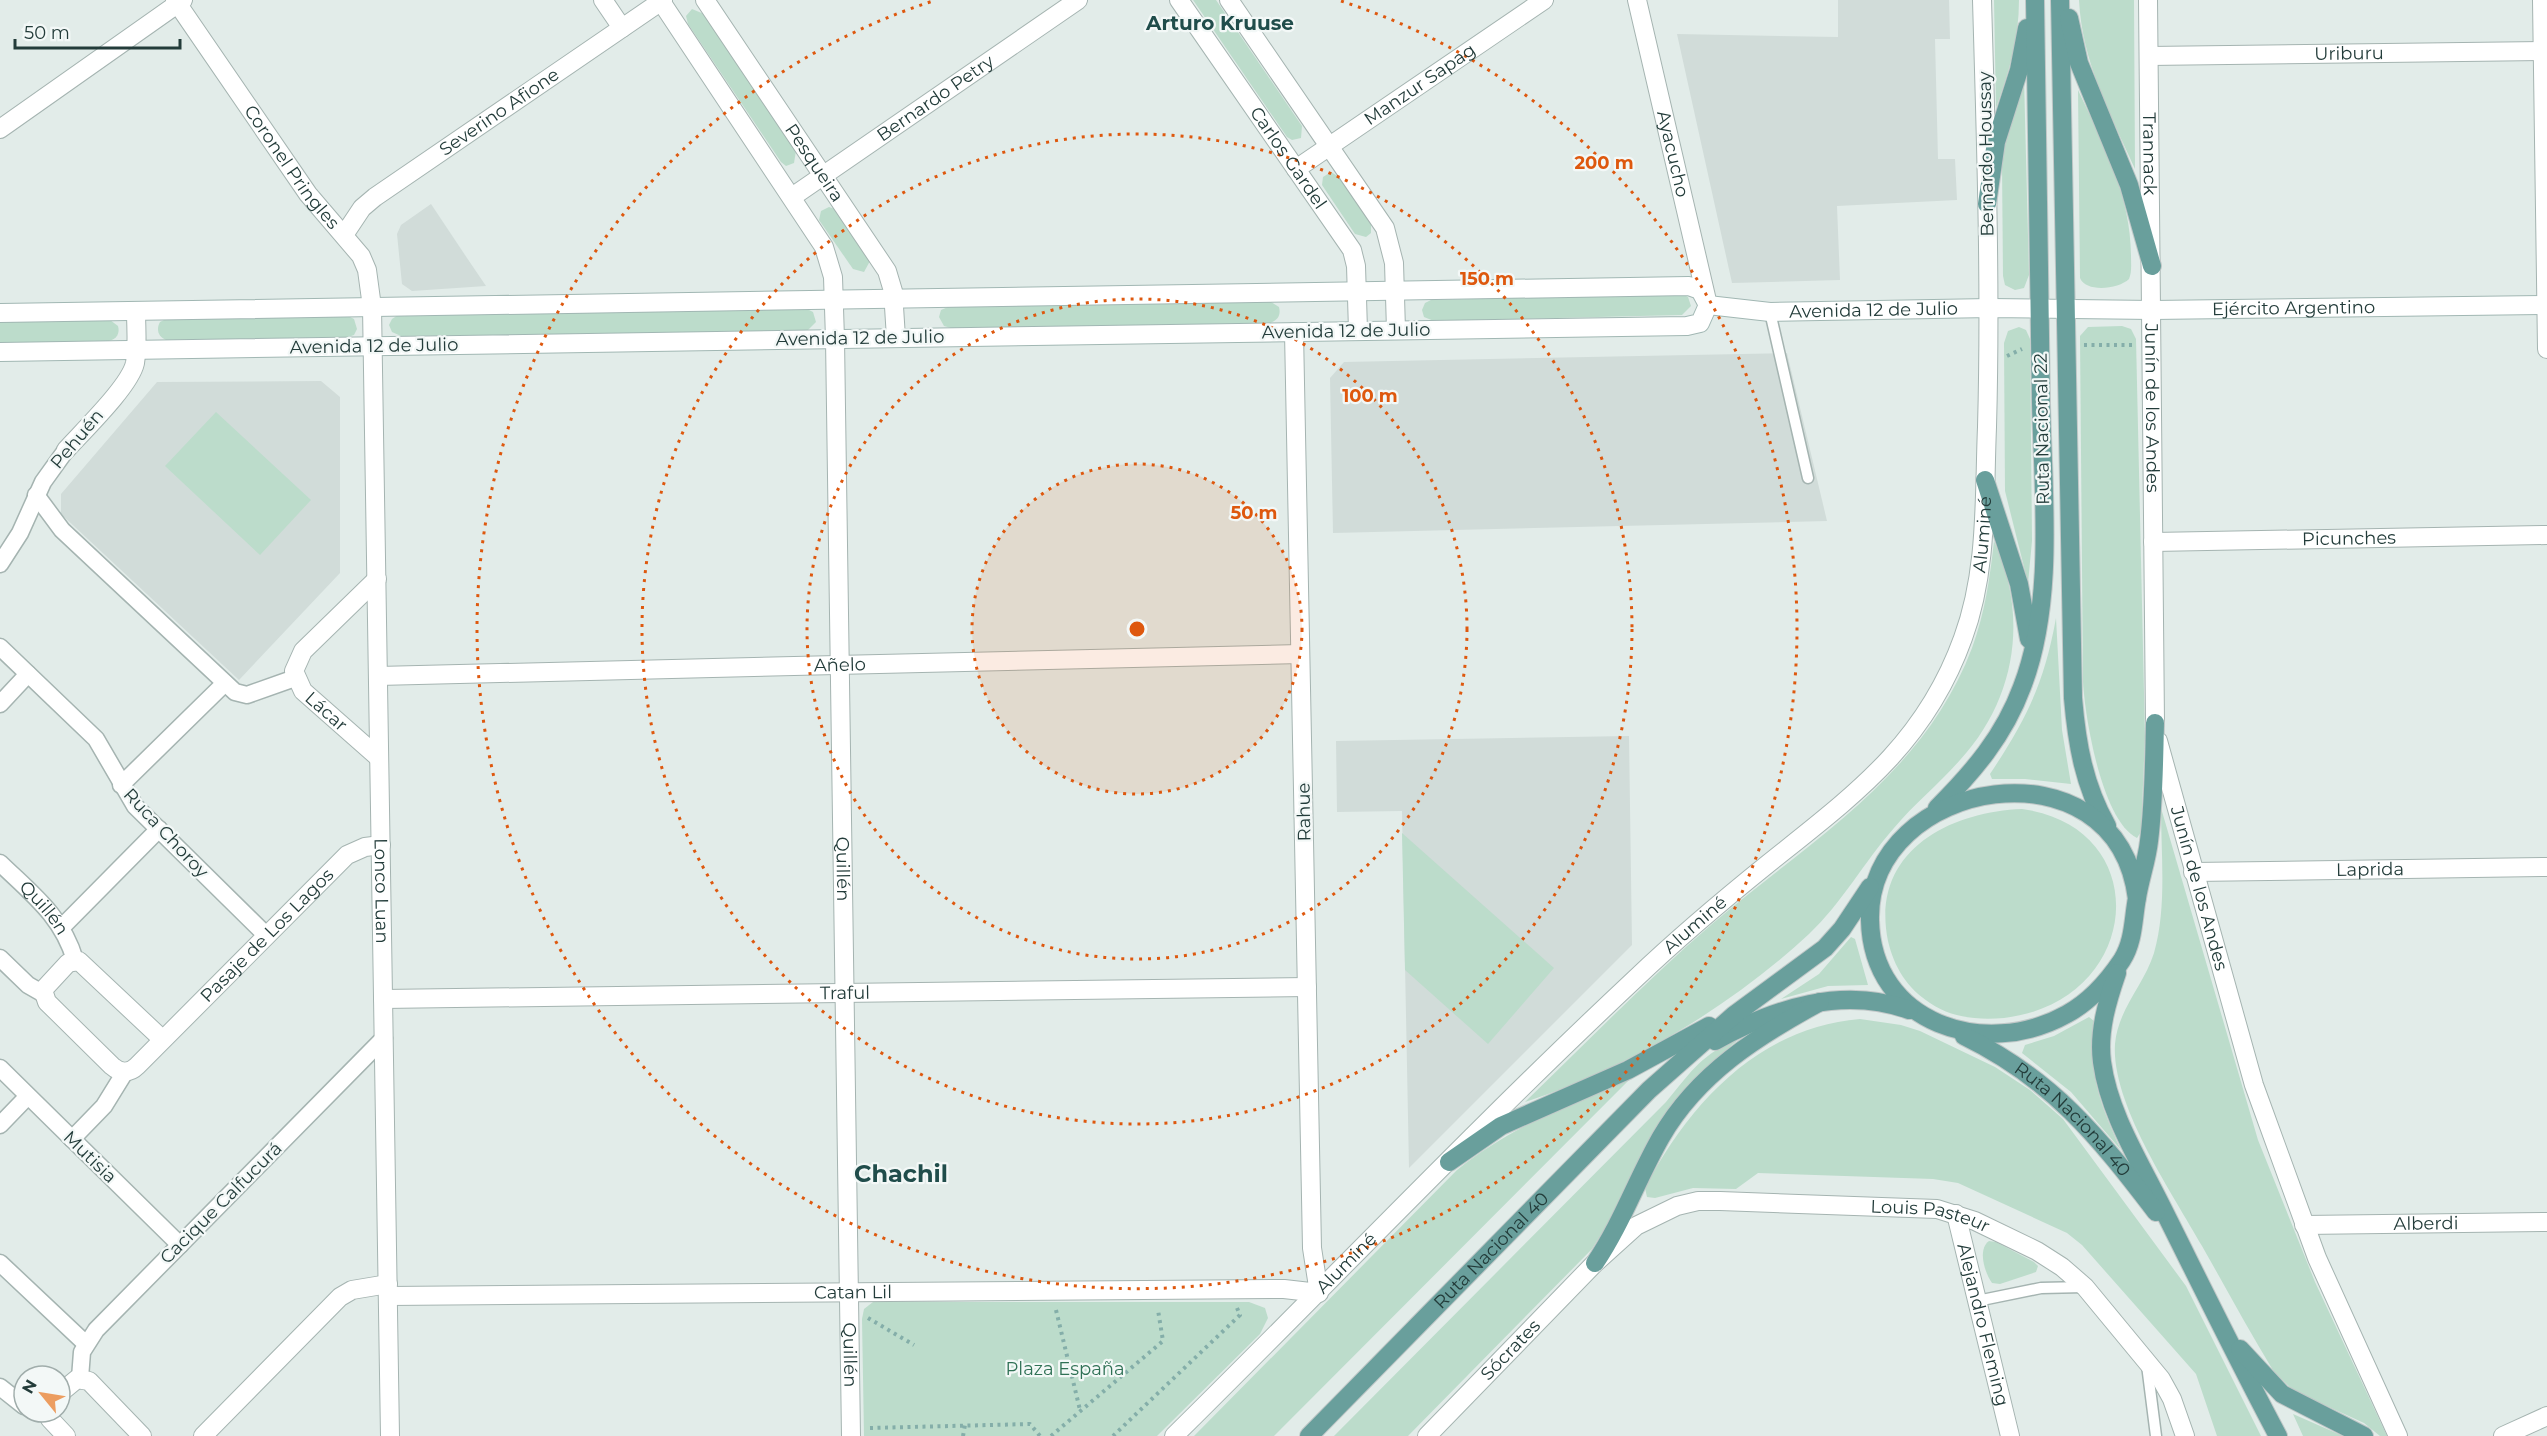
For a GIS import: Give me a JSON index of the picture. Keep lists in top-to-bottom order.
{
  "streets": {
    "main road": ["Ruta Nacional 22", "Ruta Nacional 40"],
    "street": [
      "Uriburu",
      "Manzur Sapag",
      "Bernardo Petry",
      "Severino Afione",
      "Ayacucho",
      "Bernardo Houssay",
      "Trannack",
      "Carlos Gardel",
      "Pesqueira",
      "Coronel Pringles",
      "Ejército Argentino",
      "Avenida 12 de Julio",
      "Junín de los Andes",
      "Pehuén",
      "Aluminé",
      "Picunches",
      "Añelo",
      "Lácar",
      "Rahue",
      "Ruca Choroy",
      "Quillén",
      "Laprida",
      "Lonco Luan",
      "Pasaje de Los Lagos",
      "Traful",
      "Mutisia",
      "Cacique Calfucurá",
      "Louis Pasteur",
      "Alberdi",
      "Catan Lil",
      "Alejandro Fleming",
      "Sócrates"
    ]
  },
  "crossings": [
    ["Uriburu", "Trannack"],
    ["Manzur Sapag", "Carlos Gardel"],
    ["Bernardo Petry", "Pesqueira"],
    ["Severino Afione", "Coronel Pringles"],
    ["Ayacucho", "Avenida 12 de Julio"],
    ["Bernardo Houssay", "Avenida 12 de Julio"],
    ["Bernardo Houssay", "Aluminé"],
    ["Trannack", "Ejército Argentino"],
    ["Trannack", "Junín de los Andes"],
    ["Carlos Gardel", "Avenida 12 de Julio"],
    ["Pesqueira", "Avenida 12 de Julio"],
    ["Coronel Pringles", "Avenida 12 de Julio"],
    ["Coronel Pringles", "Lonco Luan"],
    ["Ejército Argentino", "Avenida 12 de Julio"],
    ["Ejército Argentino", "Junín de los Andes"],
    ["Ejército Argentino", "Ruta Nacional 22"],
    ["Avenida 12 de Julio", "Ruta Nacional 22"],
    ["Avenida 12 de Julio", "Pehuén"],
    ["Avenida 12 de Julio", "Aluminé"],
    ["Avenida 12 de Julio", "Rahue"],
    ["Avenida 12 de Julio", "Quillén"],
    ["Avenida 12 de Julio", "Lonco Luan"],
    ["Junín de los Andes", "Picunches"],
    ["Junín de los Andes", "Laprida"],
    ["Junín de los Andes", "Ruta Nacional 40"],
    ["Junín de los Andes", "Alberdi"],
    ["Ruta Nacional 22", "Ruta Nacional 40"],
    ["Aluminé", "Rahue"],
    ["Aluminé", "Catan Lil"],
    ["Añelo", "Rahue"],
    ["Añelo", "Quillén"],
    ["Añelo", "Lonco Luan"],
    ["Lácar", "Lonco Luan"],
    ["Rahue", "Traful"],
    ["Rahue", "Catan Lil"],
    ["Ruca Choroy", "Pasaje de Los Lagos"],
    ["Quillén", "Traful"],
    ["Quillén", "Catan Lil"],
    ["Lonco Luan", "Pasaje de Los Lagos"],
    ["Lonco Luan", "Traful"],
    ["Lonco Luan", "Cacique Calfucurá"],
    ["Lonco Luan", "Catan Lil"],
    ["Mutisia", "Cacique Calfucurá"],
    ["Louis Pasteur", "Alejandro Fleming"],
    ["Louis Pasteur", "Sócrates"]
  ],
  "districts": ["Arturo Kruuse", "Chachil"],
  "parks": ["Plaza España"],
  "scale_bar": "50 m",
  "north": "top left",
  "rings": [
    "200 m",
    "150 m",
    "100 m",
    "50 m"
  ]
}
